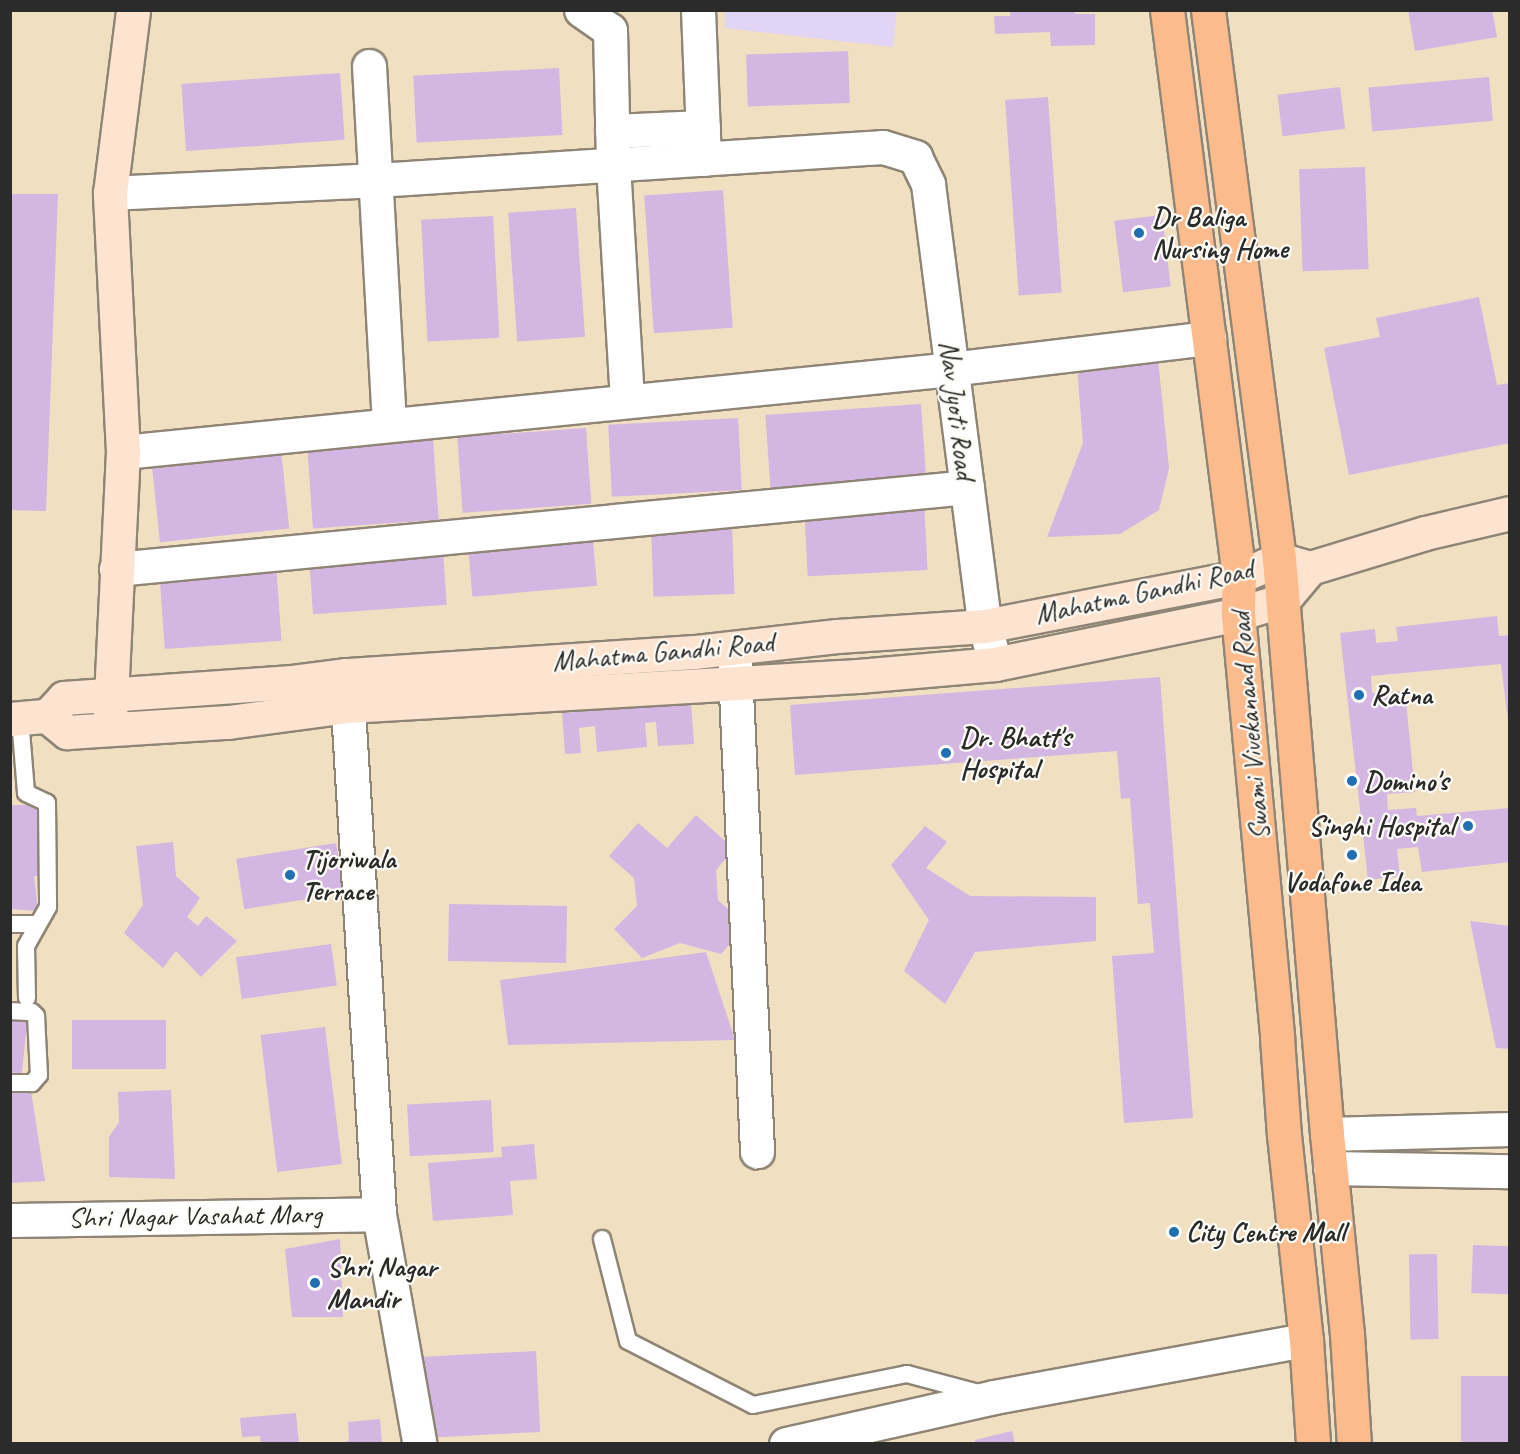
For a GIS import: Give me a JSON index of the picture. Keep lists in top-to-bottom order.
{
  "streets": {
    "main road": ["Mahatma Gandhi Road", "Swami Vivekanand Road"],
    "street": ["Nav Jyoti Road", "Shri Nagar Vasahat Marg"]
  },
  "crossings": [
    ["Nav Jyoti Road", "Mahatma Gandhi Road"],
    ["Mahatma Gandhi Road", "Swami Vivekanand Road"]
  ],
  "places": [
    "Dr Baliga Nursing Home",
    "Ratna",
    "Dr. Bhatt's Hospital",
    "Domino's",
    "Singhi Hospital",
    "Vodafone Idea",
    "Tijoriwala Terrace",
    "City Centre Mall",
    "Shri Nagar Mandir"
  ]
}
